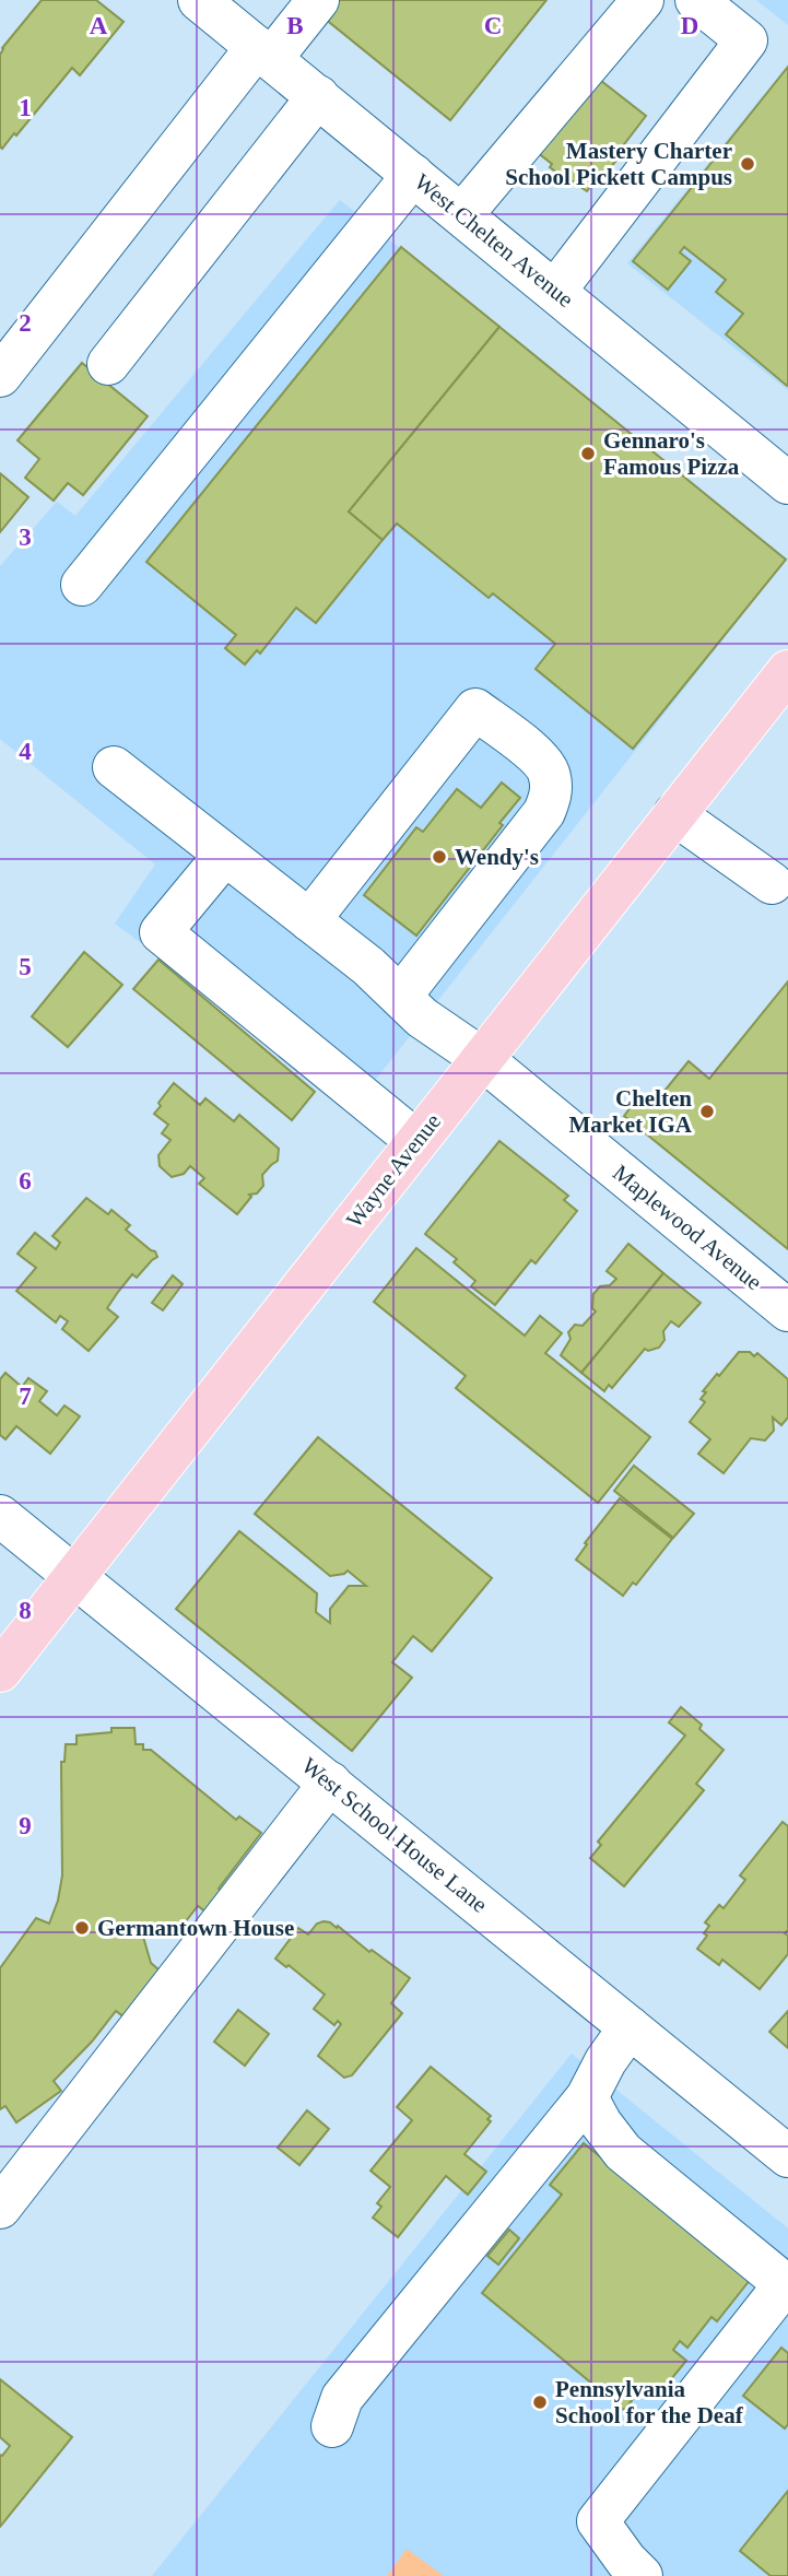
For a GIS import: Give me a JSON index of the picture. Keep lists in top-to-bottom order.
{
  "streets": {
    "main road": ["Wayne Avenue"],
    "street": ["West Chelten Avenue", "Maplewood Avenue", "West School House Lane"]
  },
  "crossings": [
    ["Wayne Avenue", "Maplewood Avenue"],
    ["Wayne Avenue", "West School House Lane"]
  ],
  "places": [
    "Mastery Charter School Pickett Campus",
    "Gennaro's Famous Pizza",
    "Wendy's",
    "Chelten Market IGA",
    "Germantown House",
    "Pennsylvania School for the Deaf"
  ],
  "grid": {
    "columns": [
      "A",
      "B",
      "C",
      "D"
    ],
    "rows": [
      "1",
      "2",
      "3",
      "4",
      "5",
      "6",
      "7",
      "8",
      "9"
    ]
  }
}
